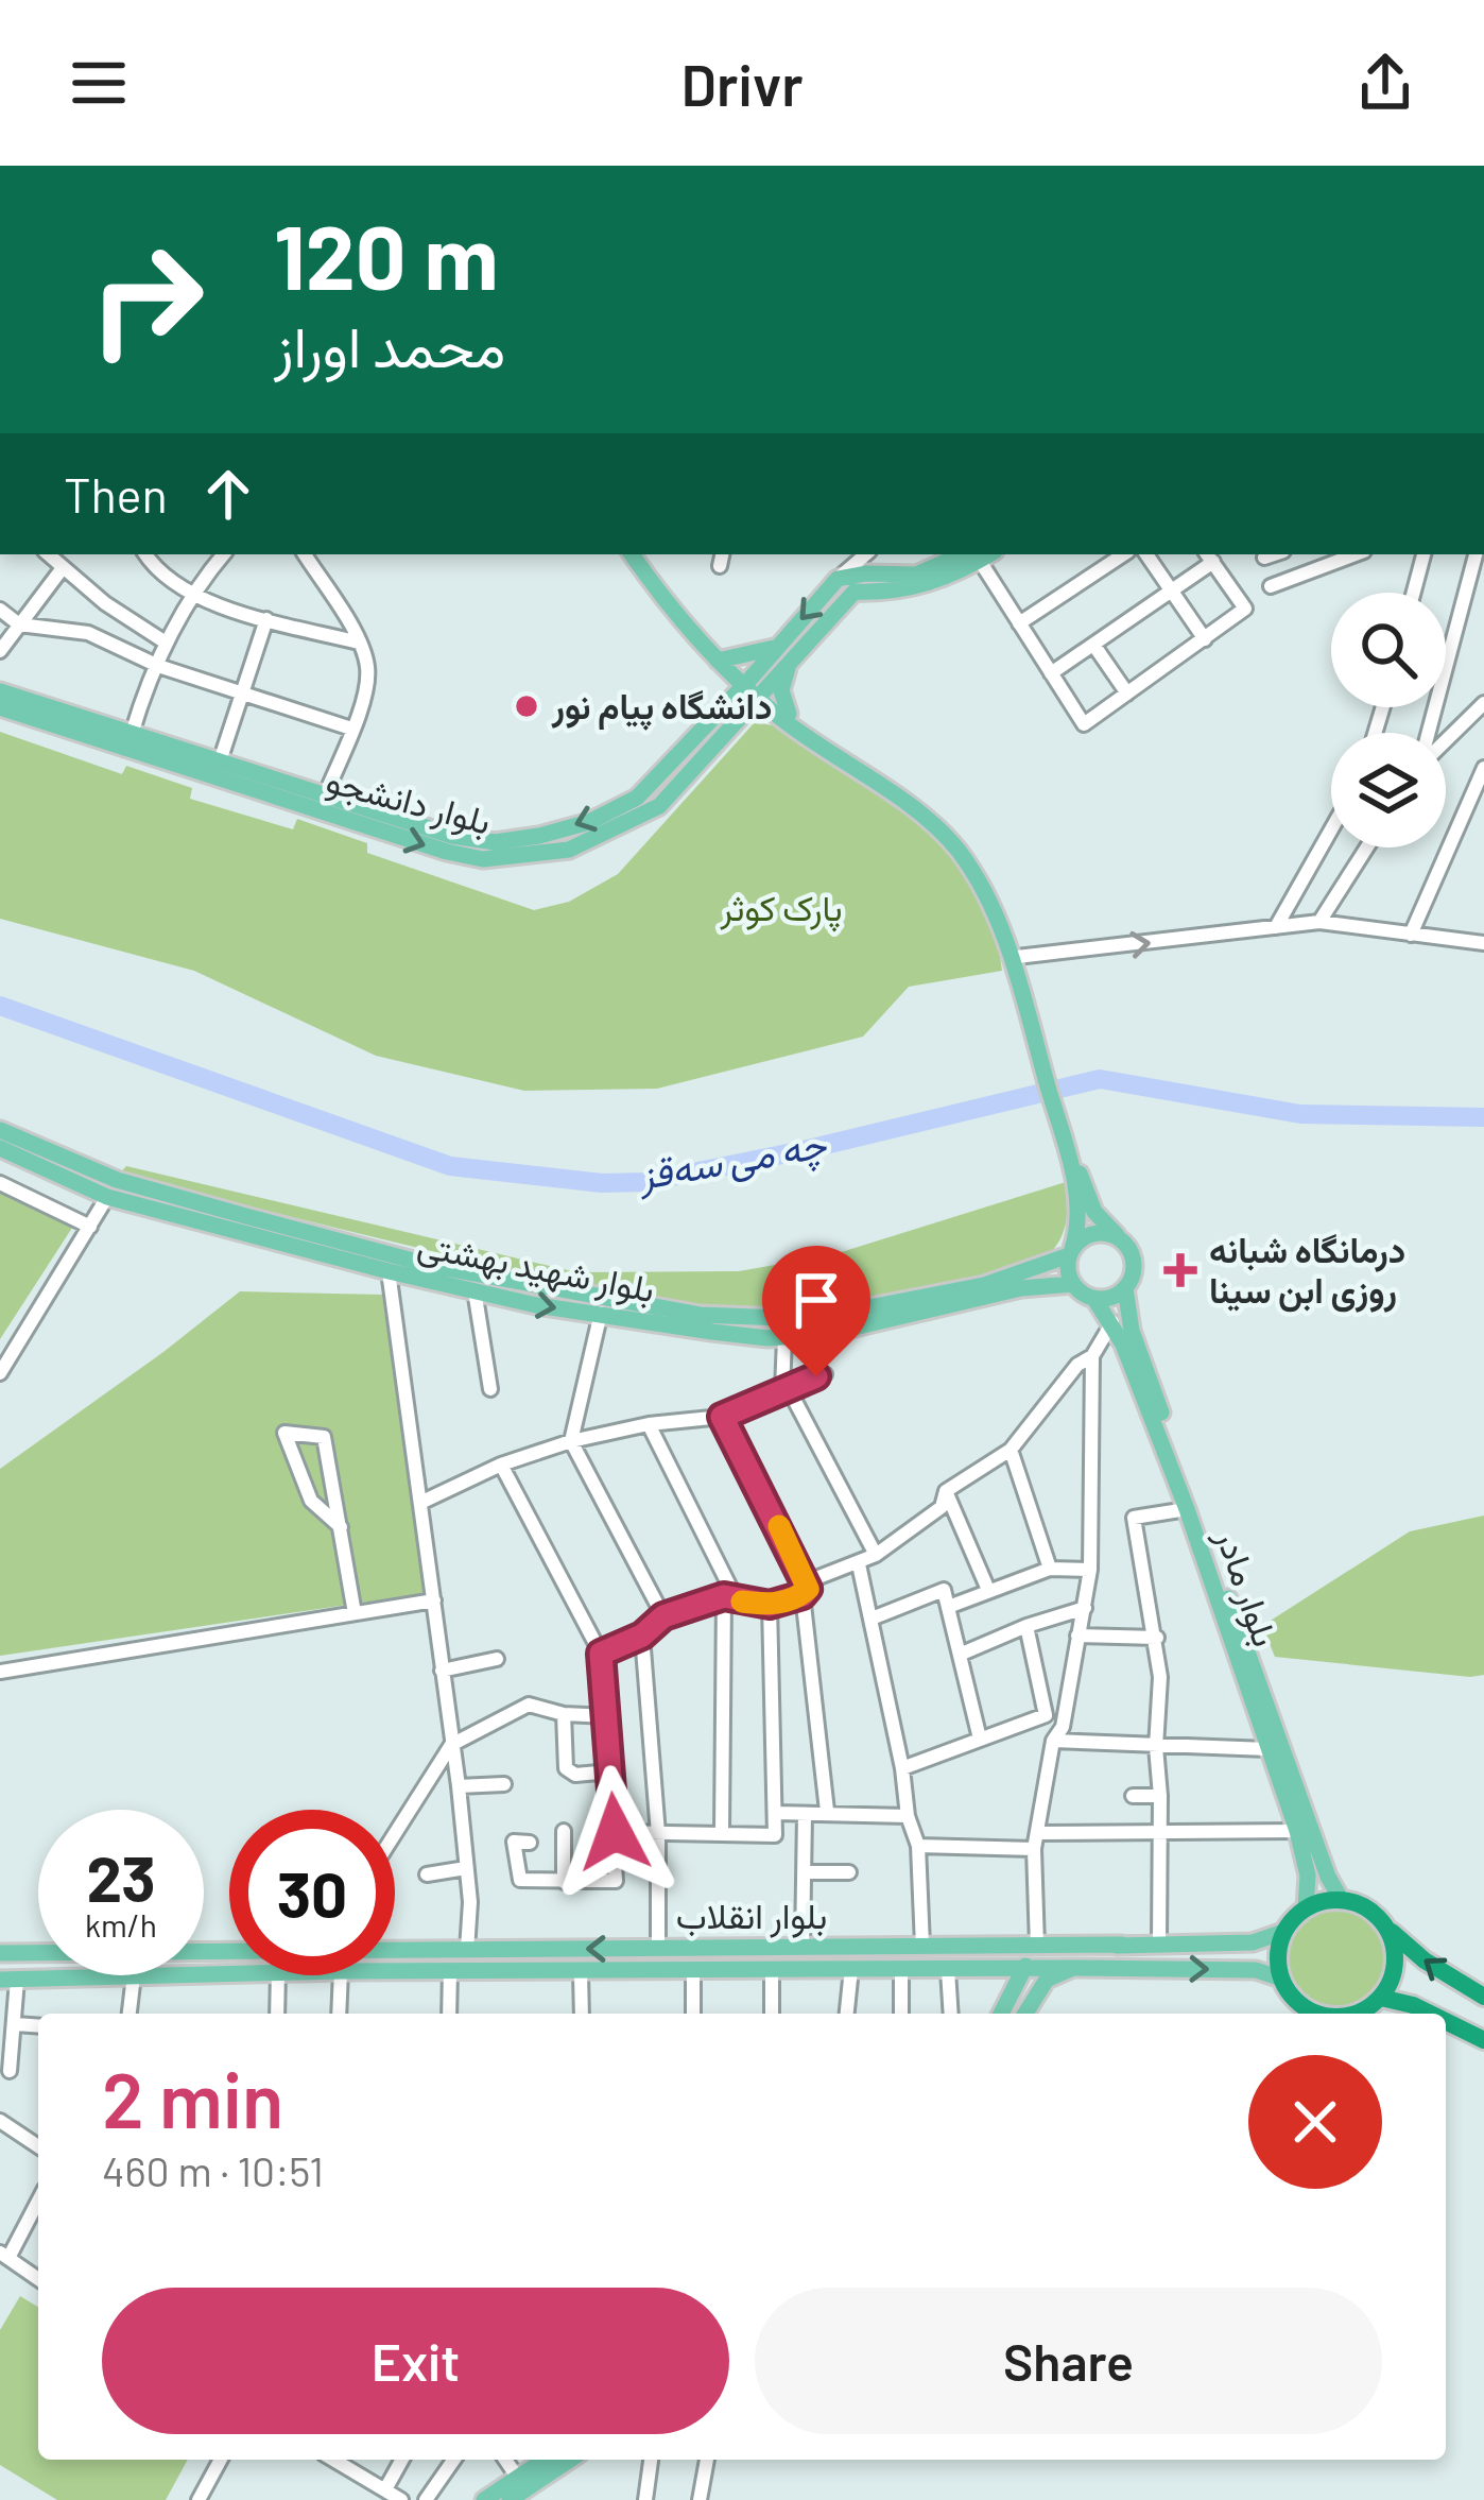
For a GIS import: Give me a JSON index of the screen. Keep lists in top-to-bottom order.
{
  "streets": {
    "main road": [
      "بلوار دانشجو",
      "بلوار شهید بهشتی",
      "بلوار مادر",
      "بلوار انقلاب"
    ]
  },
  "crossings": [
    ["بلوار شهید بهشتی", "بلوار مادر"]
  ],
  "water": ["چە می سەقز"],
  "parks": ["پارک کوثر"],
  "places": {
    "other": ["دانشگاه پیام نور"],
    "health": ["درمانگاه شبانه روزی ابن سینا"]
  },
  "page": {
    "header": "Drivr",
    "turn": ["120 m", "محمد اوراز"],
    "then": "Then",
    "speed": "23 km/h",
    "limit": "30",
    "heading": ["2 min", "460 m · 10:51"],
    "buttons": ["Exit", "Share"]
  }
}
